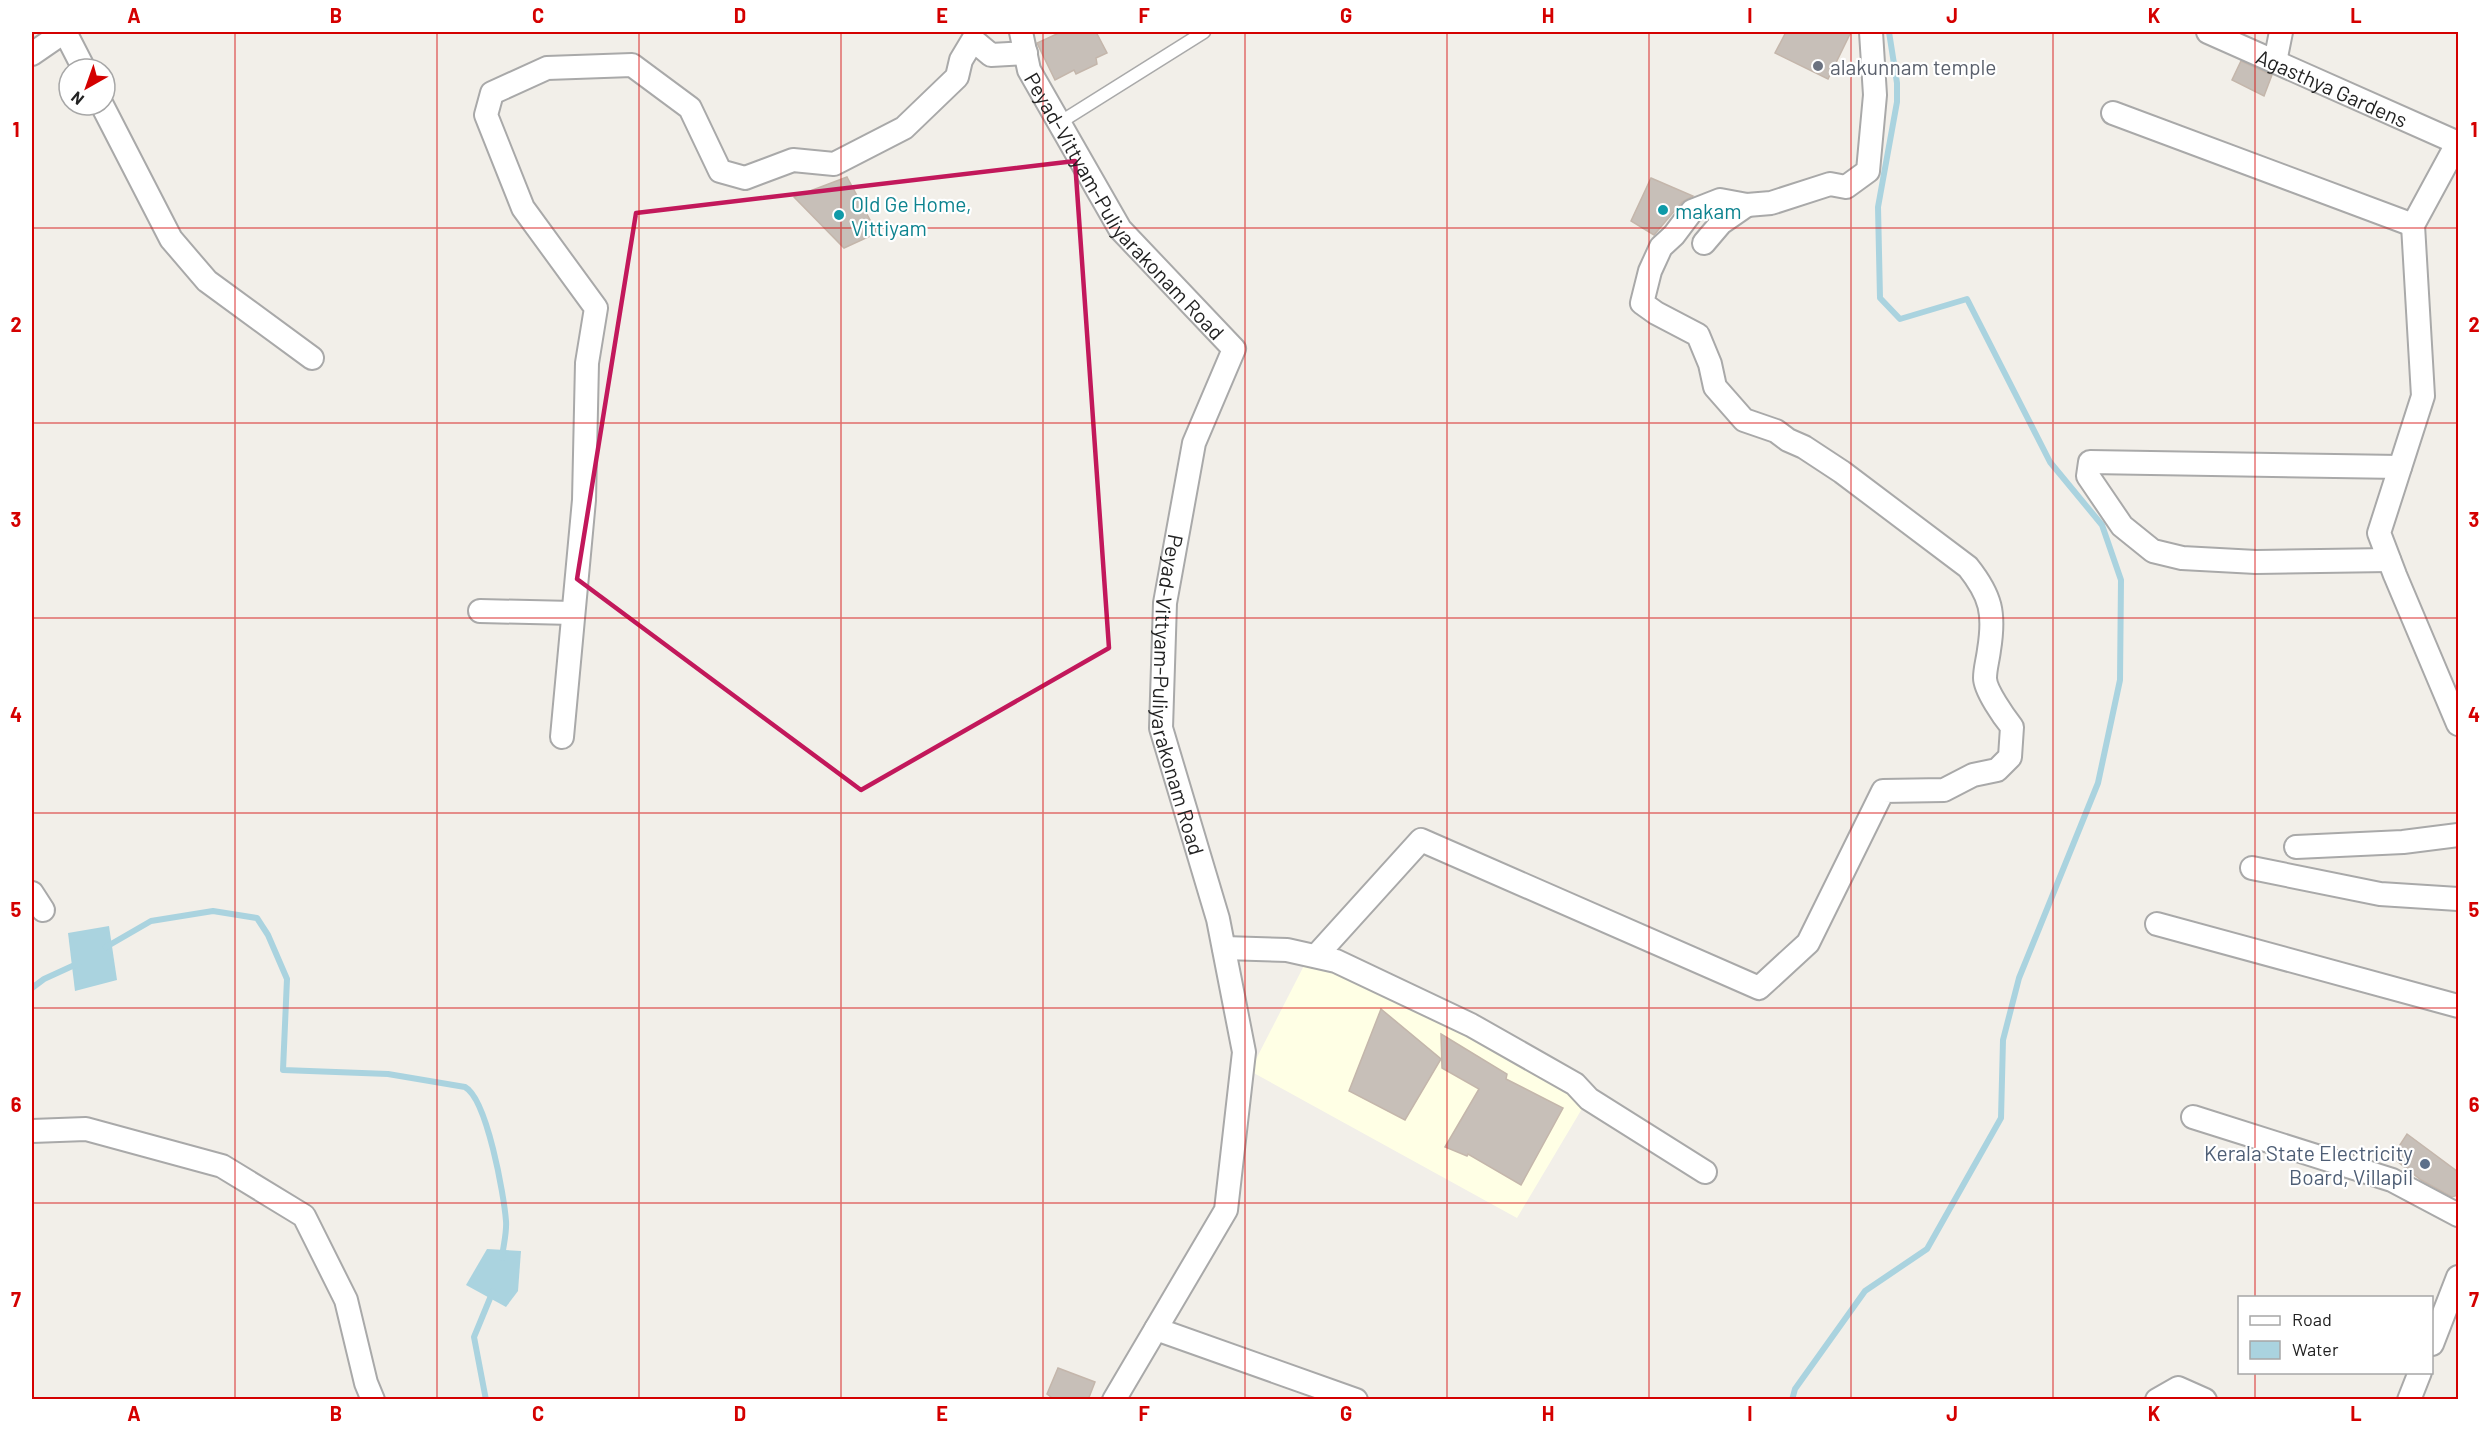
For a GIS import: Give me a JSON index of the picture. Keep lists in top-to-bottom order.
{
  "streets": {
    "street": ["Agasthya Gardens", "Peyad-Vittyam-Puliyarakonam Road"]
  },
  "places": [
    "alakunnam temple",
    "makam",
    "Old Ge Home, Vittiyam",
    "Kerala State Electricity Board, Villapil"
  ],
  "legend": ["Road", "Water"],
  "north": "bottom left",
  "grid": {
    "columns": [
      "A",
      "B",
      "C",
      "D",
      "E",
      "F",
      "G",
      "H",
      "I",
      "J",
      "K",
      "L"
    ],
    "rows": [
      "1",
      "2",
      "3",
      "4",
      "5",
      "6",
      "7"
    ]
  }
}
